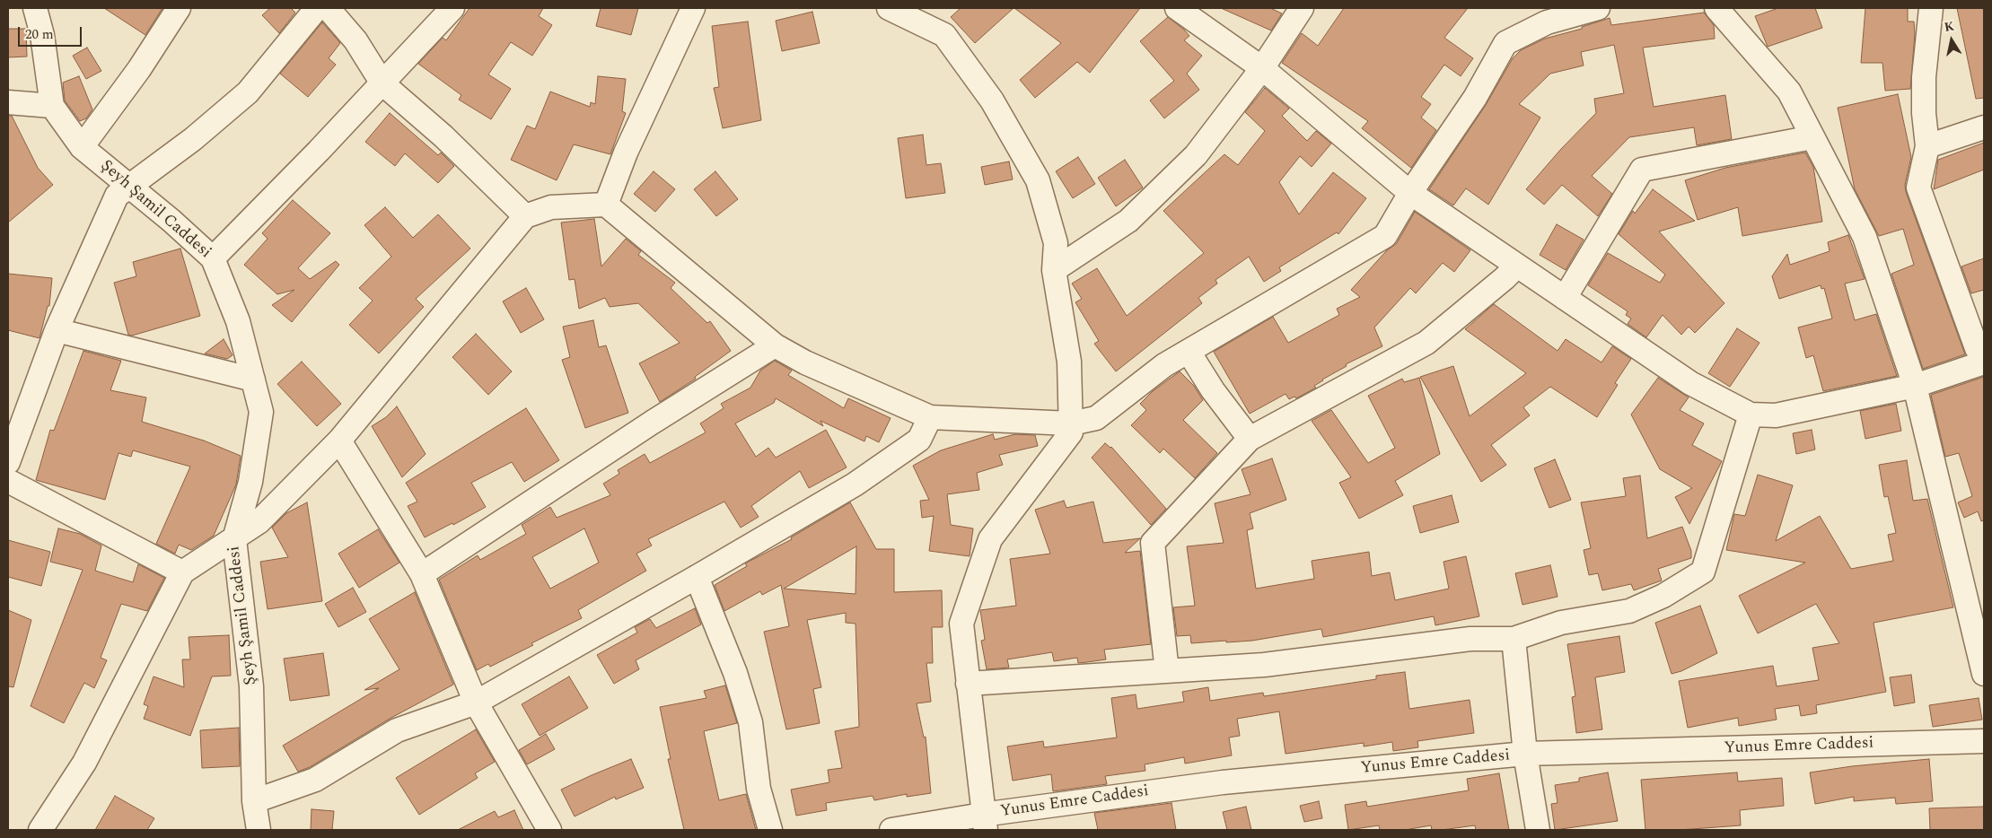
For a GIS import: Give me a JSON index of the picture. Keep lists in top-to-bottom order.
{
  "streets": {
    "street": ["Şeyh Şamil Caddesi", "Yunus Emre Caddesi"]
  },
  "scale_bar": "20 m",
  "north": "top"
}
